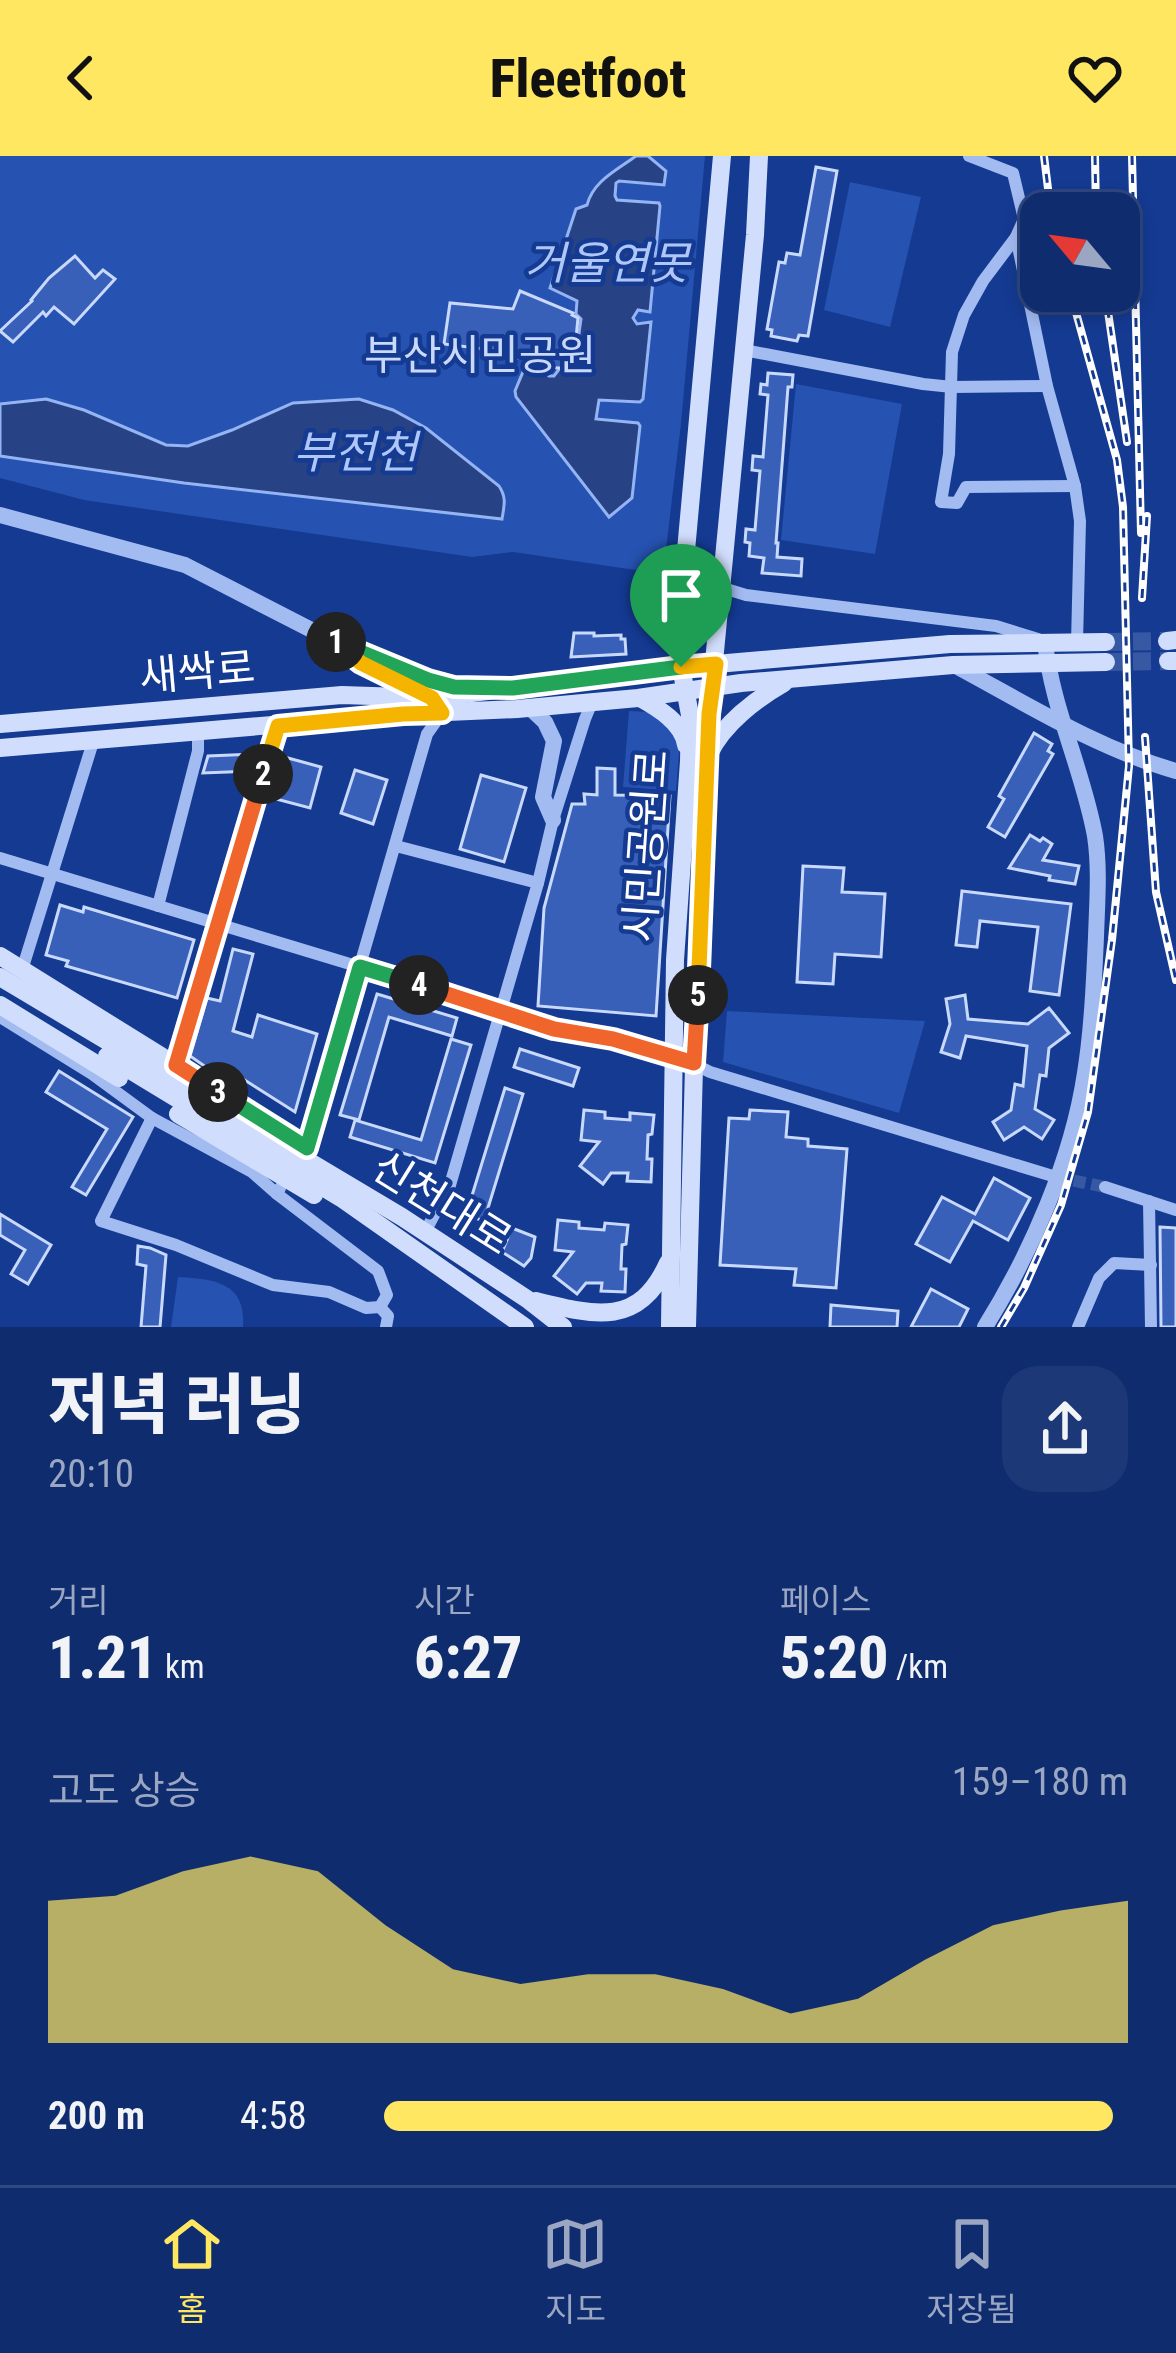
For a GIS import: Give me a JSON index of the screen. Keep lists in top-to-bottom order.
{
  "streets": {
    "main road": ["새싹로", "시민공원로", "신천대로"]
  },
  "crossings": [
    ["새싹로", "시민공원로"]
  ],
  "water": ["거울연못", "부전천"],
  "parks": ["부산시민공원"],
  "north": "top left",
  "page": {
    "header": "Fleetfoot",
    "pins": [
      "1",
      "2",
      "4",
      "5",
      "3"
    ],
    "heading": ["저녁 러닝", "20:10"],
    "stats": [
      ["거리", "1.21 km"],
      ["시간", "6:27"],
      ["페이스", "5:20 /km"]
    ],
    "chart": ["고도 상승", "159–180 m"],
    "list": [
      {
        "name": "200 m",
        "note": "4:58"
      }
    ],
    "tabs": ["홈", "지도", "저장됨"]
  }
}
